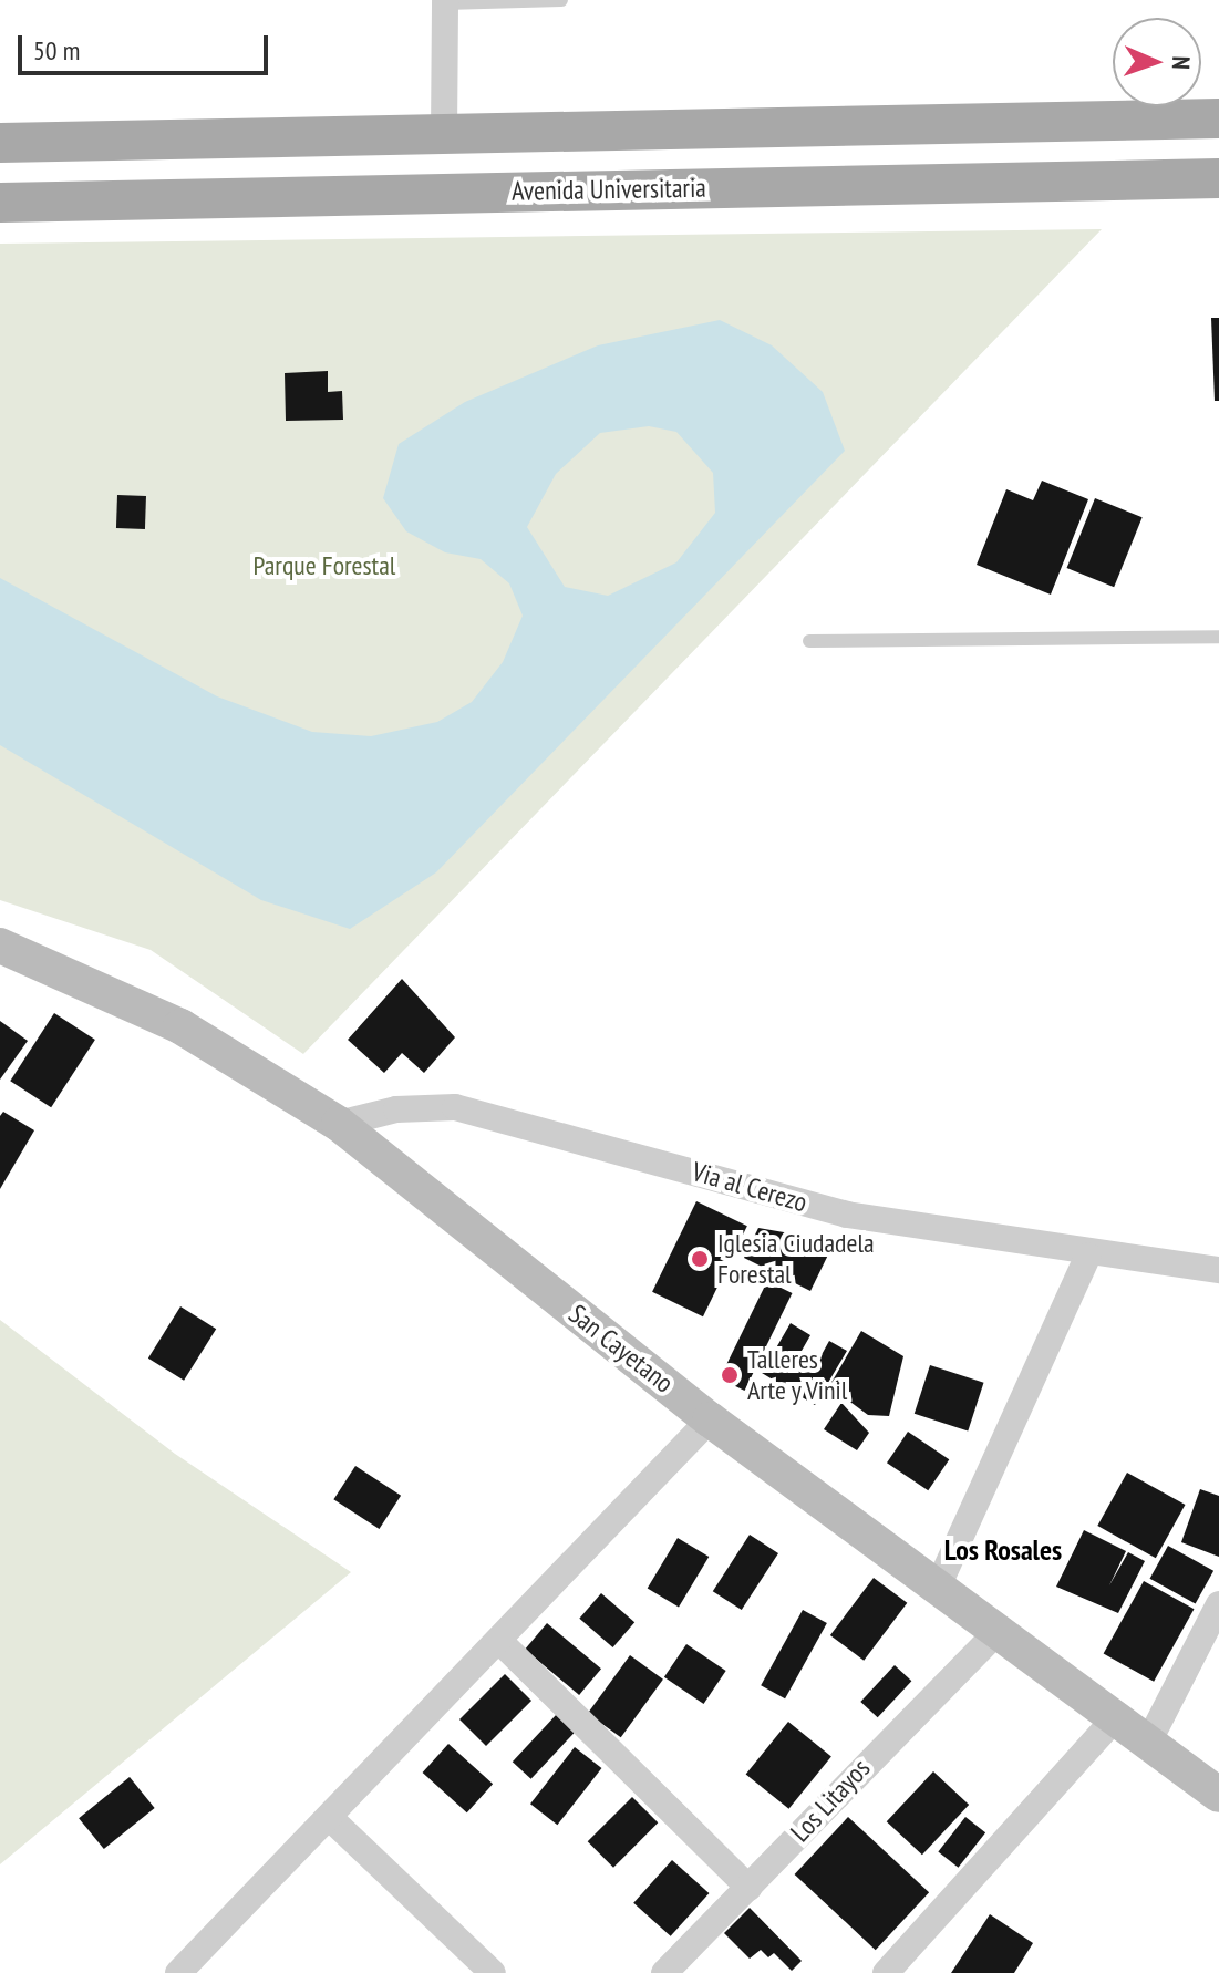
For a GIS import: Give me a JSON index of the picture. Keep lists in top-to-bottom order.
{
  "streets": {
    "main road": ["Avenida Universitaria", "San Cayetano"],
    "street": ["Via al Cerezo", "Los Litayos"]
  },
  "crossings": [
    ["Via al Cerezo", "San Cayetano"],
    ["San Cayetano", "Los Litayos"]
  ],
  "districts": ["Los Rosales"],
  "parks": ["Parque Forestal"],
  "places": ["Iglesia Ciudadela Forestal", "Talleres Arte y Vinil"],
  "scale_bar": "50 m",
  "north": "right"
}
